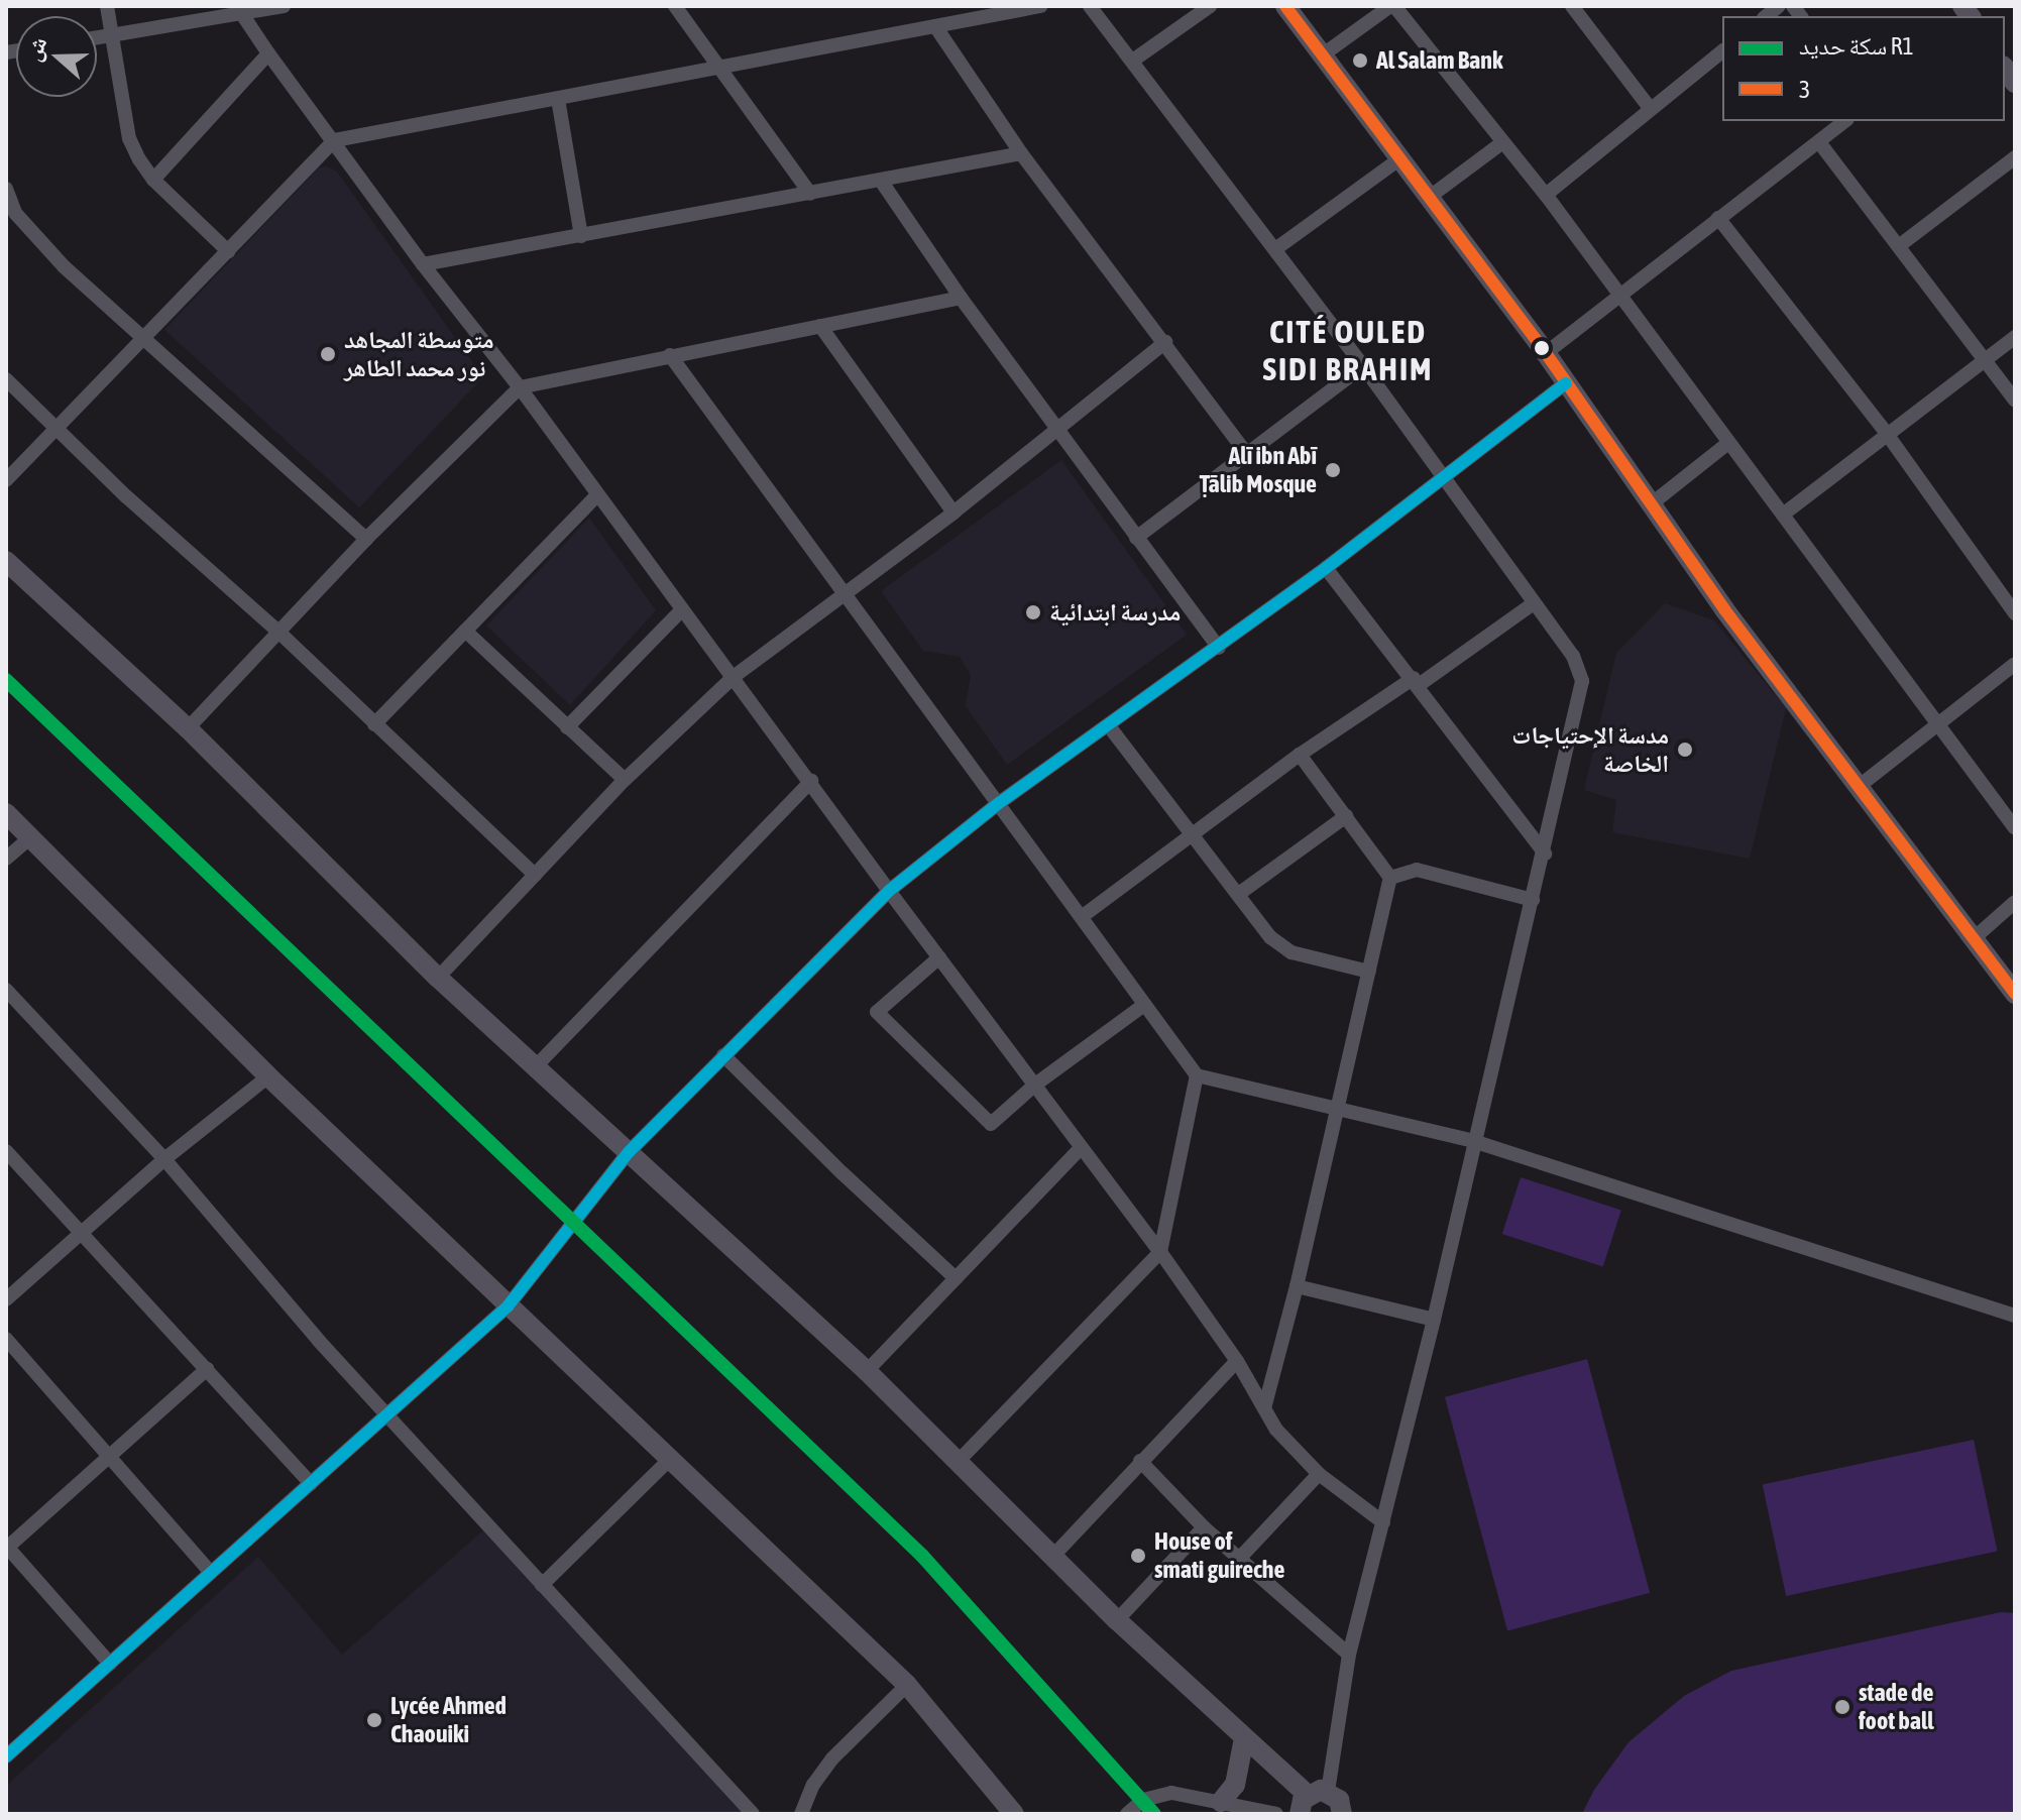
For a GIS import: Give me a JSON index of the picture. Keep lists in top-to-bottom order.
{
  "districts": ["CITÉ OULED SIDI BRAHIM"],
  "places": [
    "Al Salam Bank",
    "متوسطة المجاهد نور محمد الطاهر",
    "Alī ibn Abī Ṭālib Mosque",
    "مدرسة ابتدائية",
    "مدسة الإحتياجات الخاصة",
    "House of smati guireche",
    "stade de foot ball",
    "Lycée Ahmed Chaouiki"
  ],
  "lines": ["transit line 3", "rail line R1"],
  "legend": ["سكة حديد R1", "3"],
  "north": "left"
}
